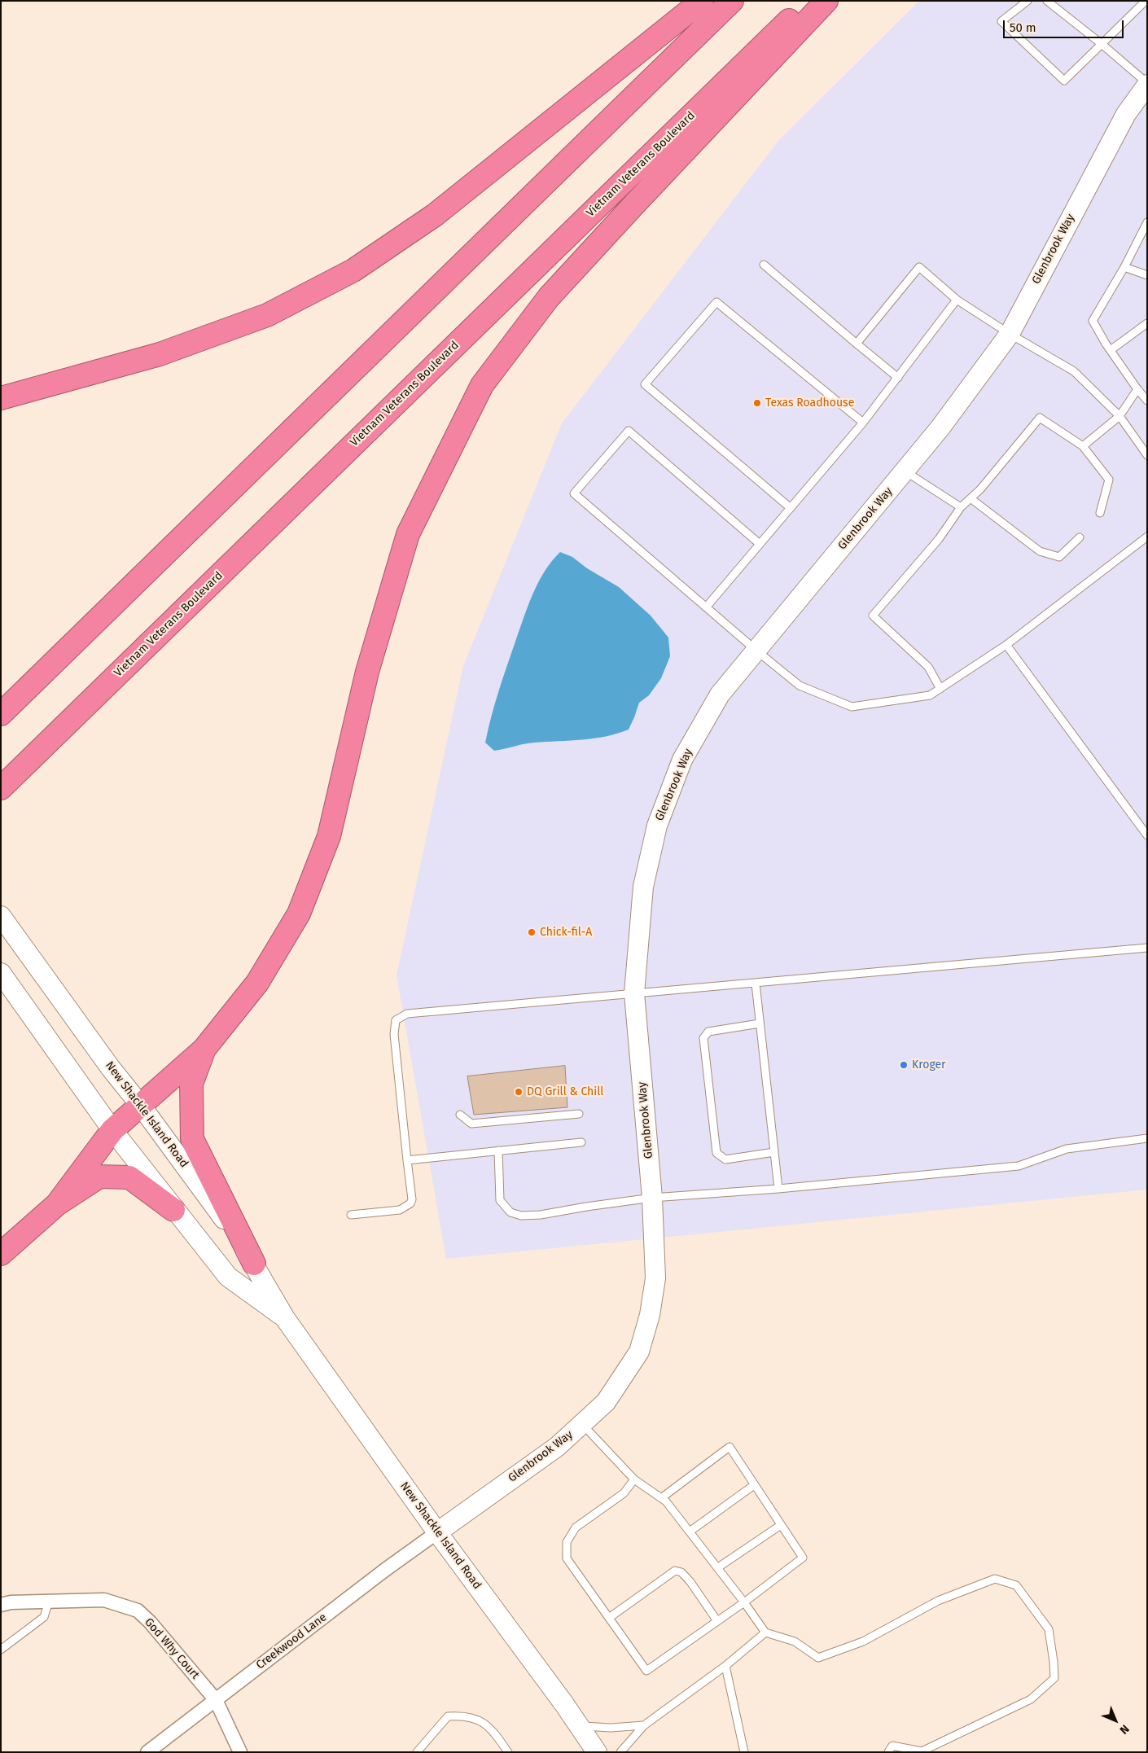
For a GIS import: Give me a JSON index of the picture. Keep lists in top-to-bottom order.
{
  "streets": {
    "highway": ["Vietnam Veterans Boulevard"],
    "street": [
      "Glenbrook Way",
      "New Shackle Island Road",
      "Creekwood Lane",
      "God Why Court"
    ]
  },
  "crossings": [
    ["Glenbrook Way", "New Shackle Island Road"],
    ["Glenbrook Way", "Creekwood Lane"],
    ["New Shackle Island Road", "Creekwood Lane"],
    ["Creekwood Lane", "God Why Court"]
  ],
  "places": [
    "Texas Roadhouse",
    "Chick-fil-A",
    "Kroger",
    "DQ Grill & Chill"
  ],
  "scale_bar": "50 m",
  "north": "bottom right"
}
